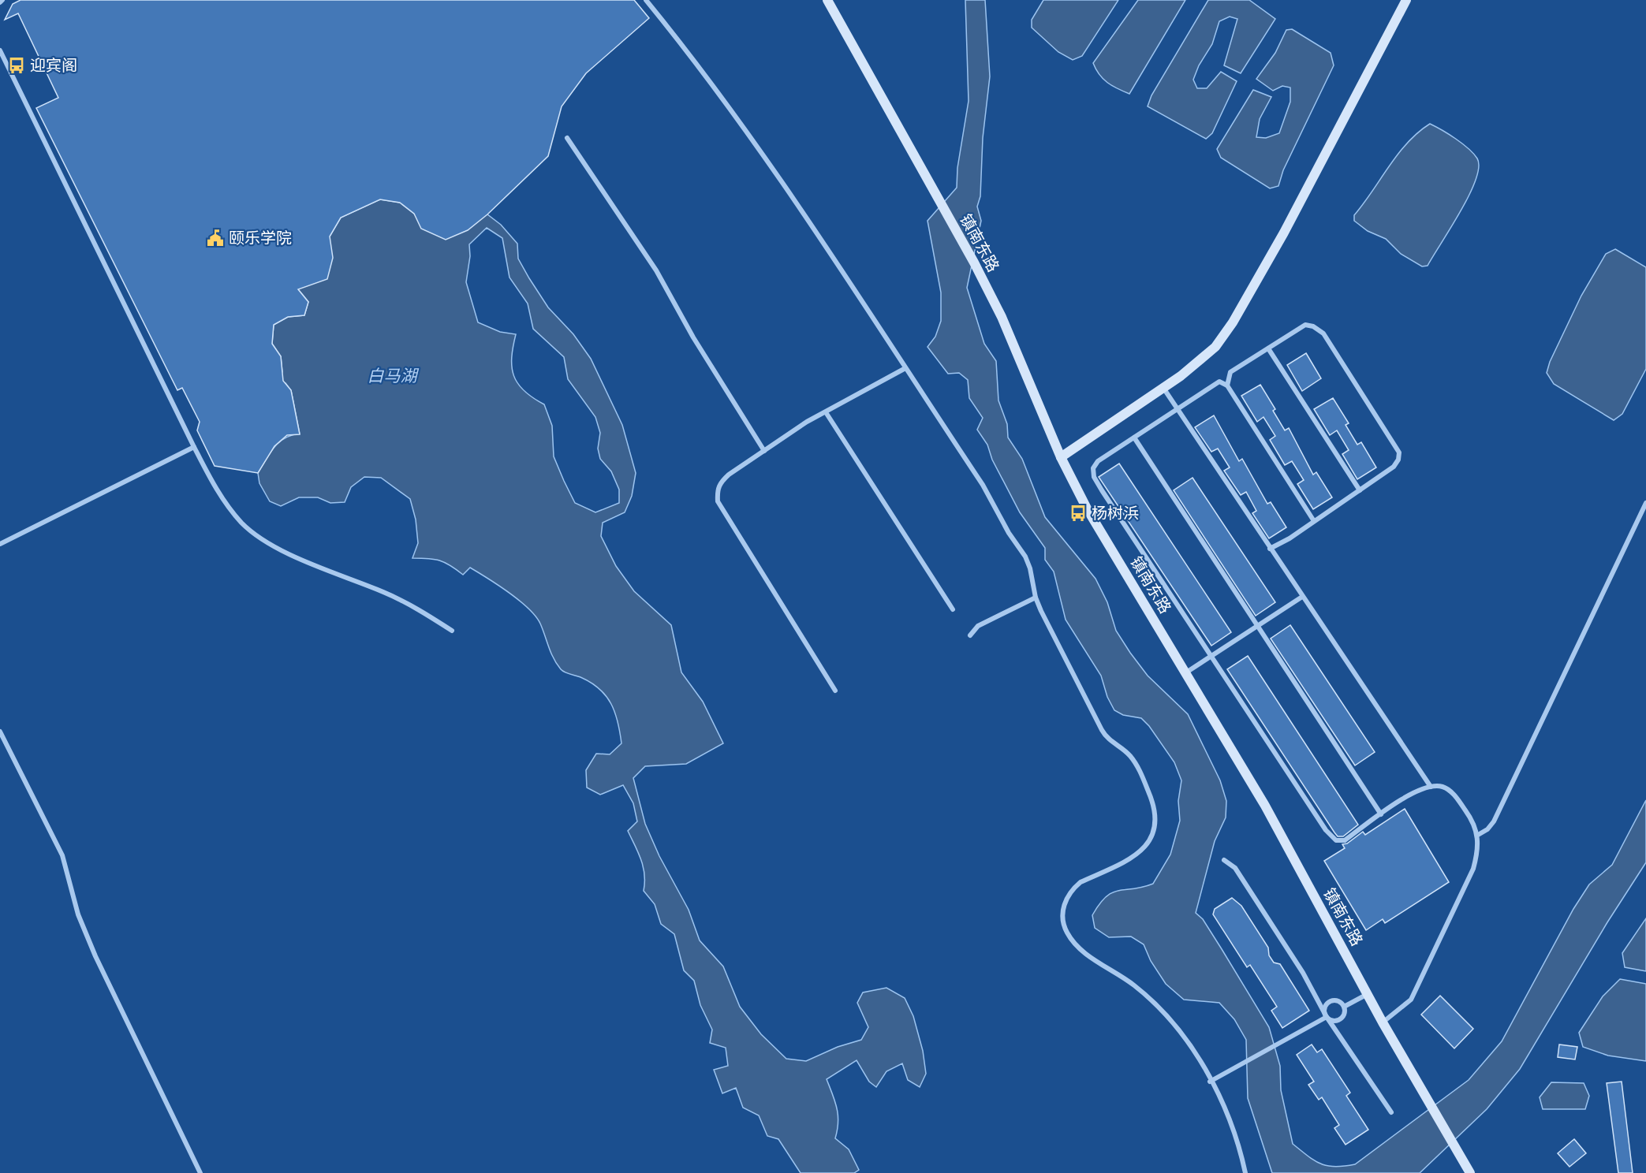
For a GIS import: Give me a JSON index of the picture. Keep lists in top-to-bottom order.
{
  "streets": {
    "street": ["镇南东路"]
  },
  "water": ["白马湖"],
  "places": {
    "bus stop": ["迎宾阁", "杨树浜"],
    "public building": ["颐乐学院"]
  }
}
